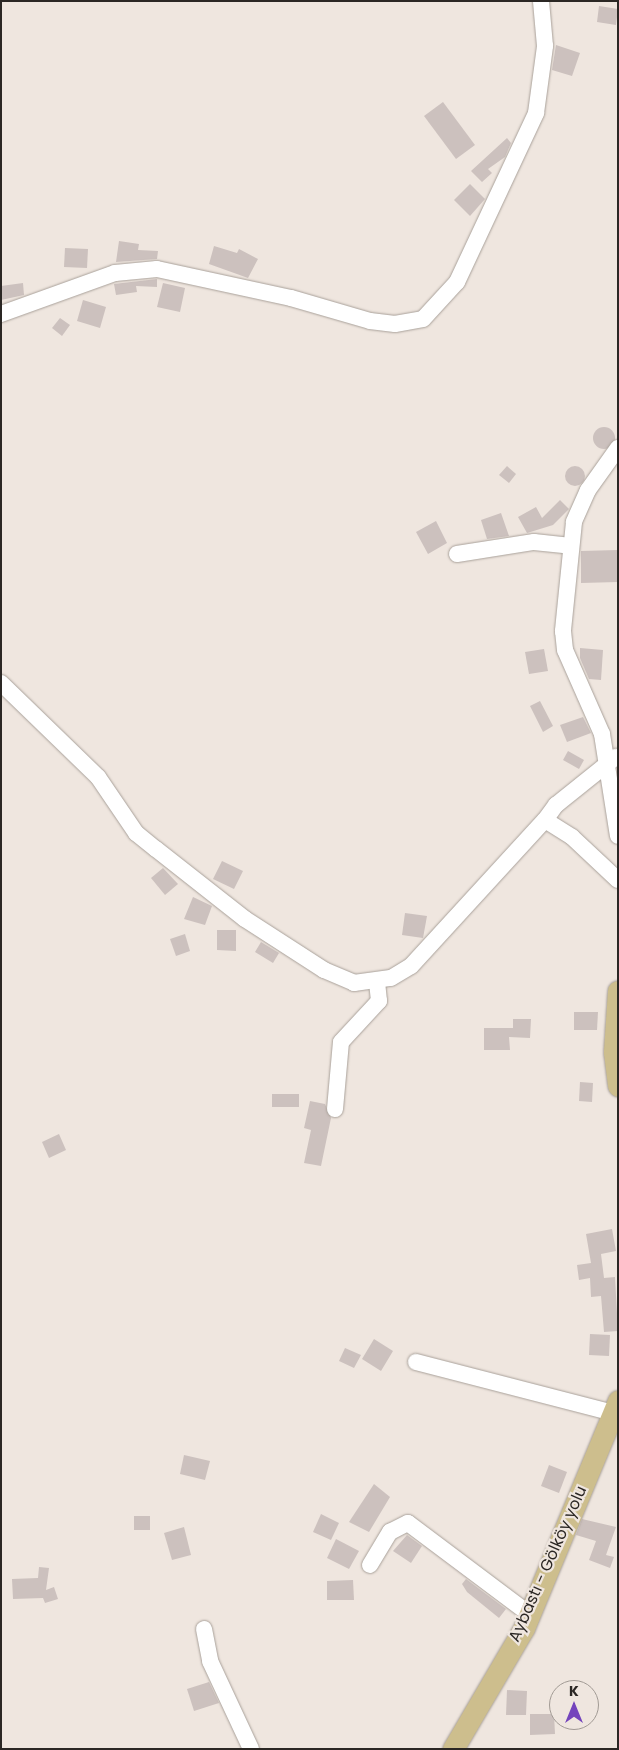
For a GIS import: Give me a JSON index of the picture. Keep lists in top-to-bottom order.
{
  "streets": {
    "main road": ["Aybastı - Gölköy yolu"]
  },
  "north": "top"
}
